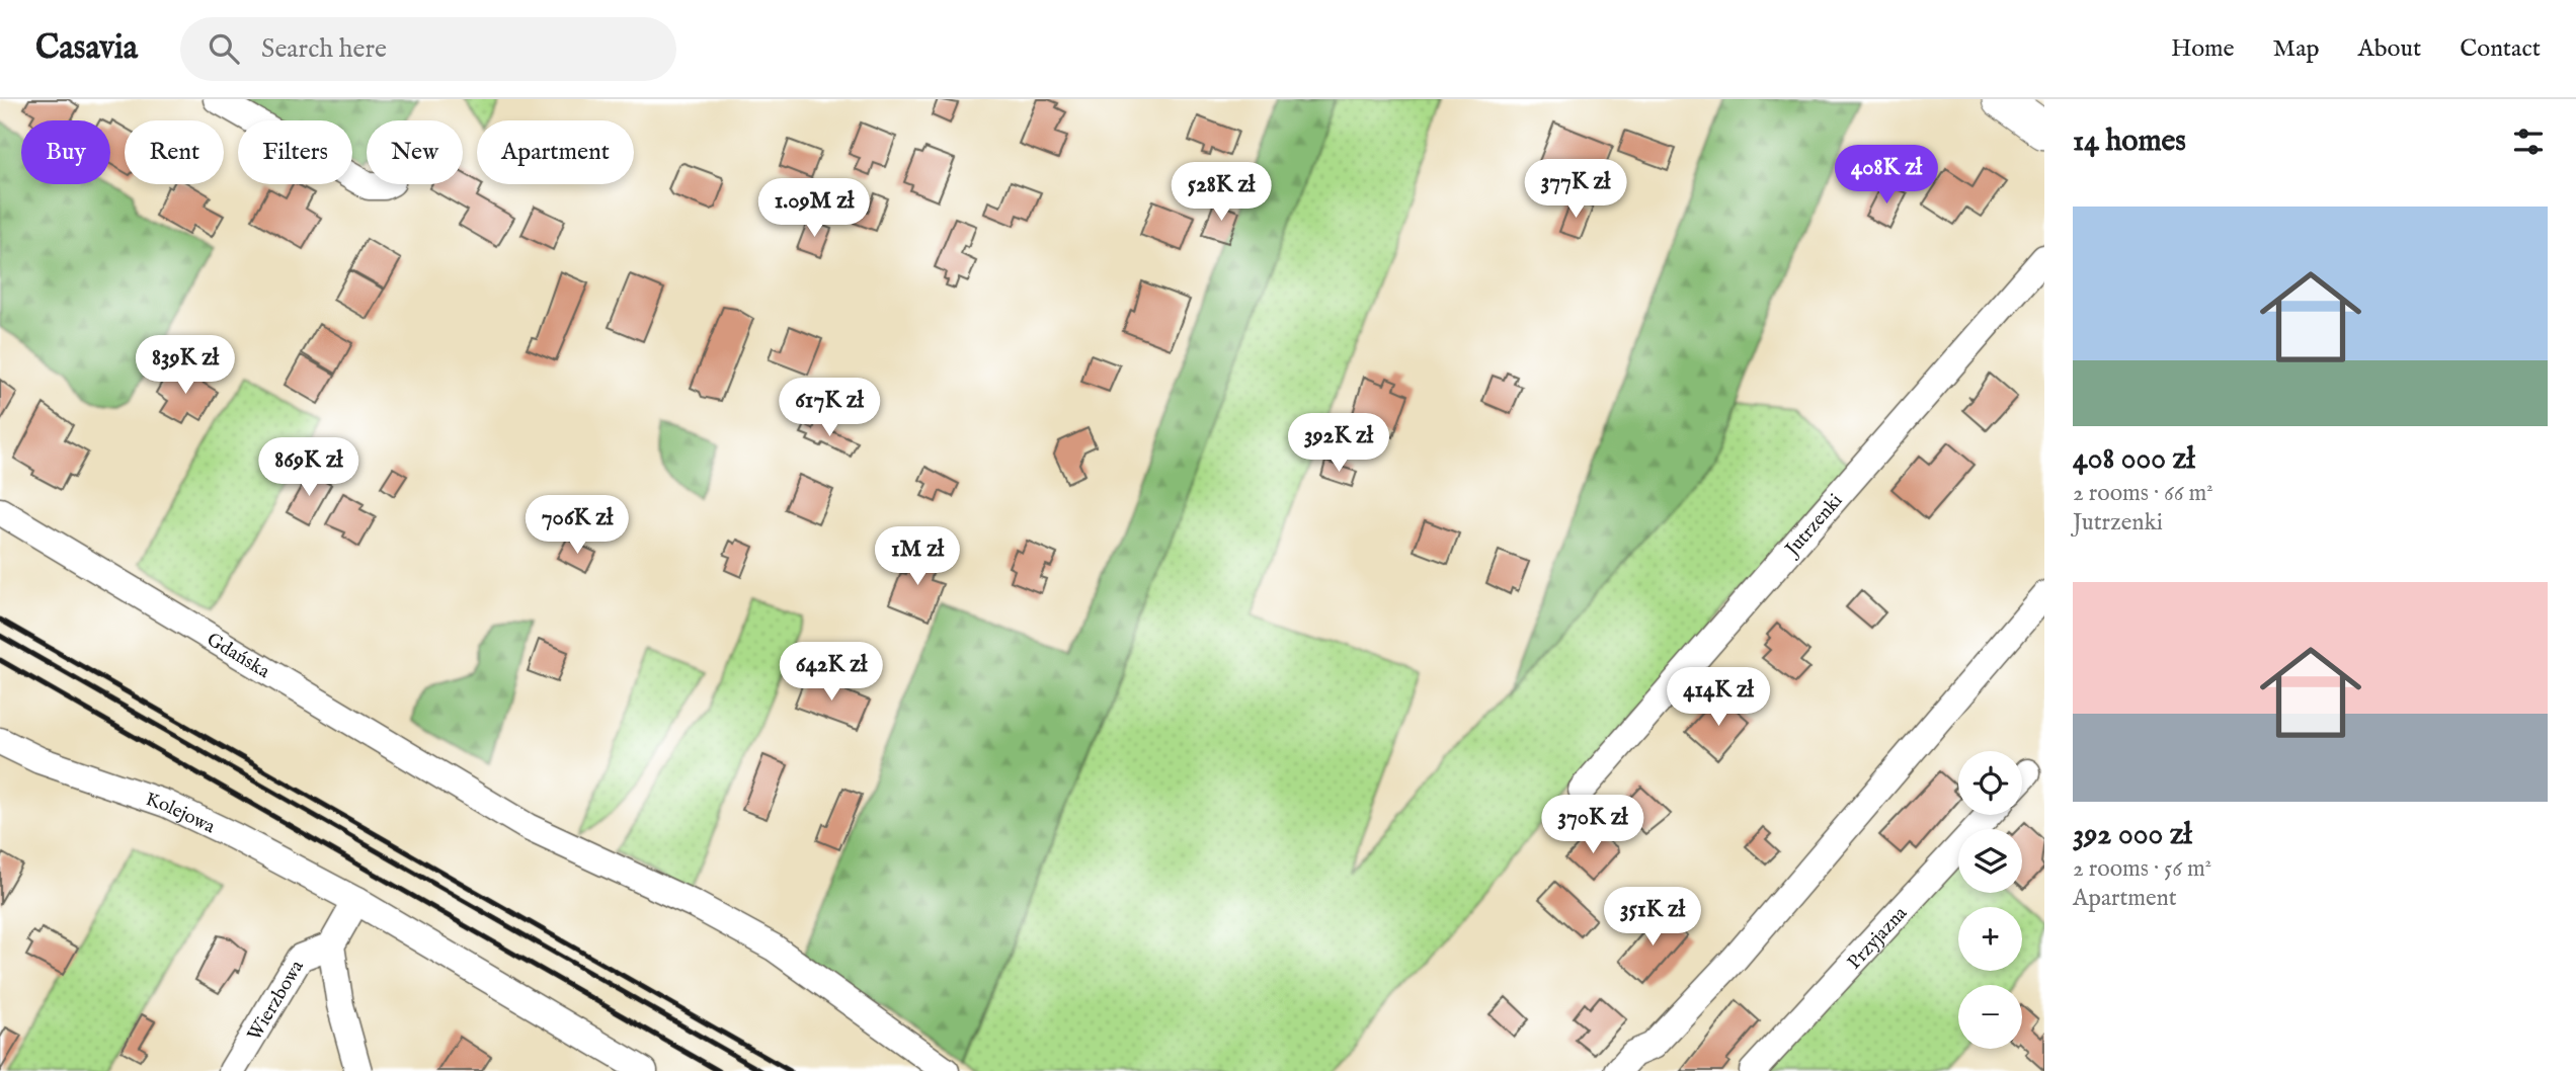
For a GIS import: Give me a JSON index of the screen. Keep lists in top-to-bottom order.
{
  "streets": {
    "street": [
      "Jutrzenki",
      "Gdańska",
      "Kolejowa",
      "Przyjazna",
      "Wierzbowa"
    ]
  },
  "page": {
    "header": "Casavia",
    "search": "Search here",
    "nav": [
      "Home",
      "Map",
      "About",
      "Contact"
    ],
    "heading": "14 homes",
    "chip": [
      "Buy",
      "Rent",
      "Filters",
      "New",
      "Apartment"
    ],
    "price": [
      "408K zł",
      "377K zł",
      "528K zł",
      "1.09M zł",
      "839K zł",
      "617K zł",
      "392K zł",
      "869K zł",
      "706K zł",
      "1M zł",
      "642K zł",
      "414K zł",
      "370K zł",
      "351K zł"
    ],
    "list": [
      {
        "name": "408 000 zł",
        "note": "2 rooms · 66 m² · Jutrzenki"
      },
      {
        "name": "392 000 zł",
        "note": "2 rooms · 56 m² · Apartment"
      }
    ],
    "map_buttons": ["+", "−"]
  }
}
